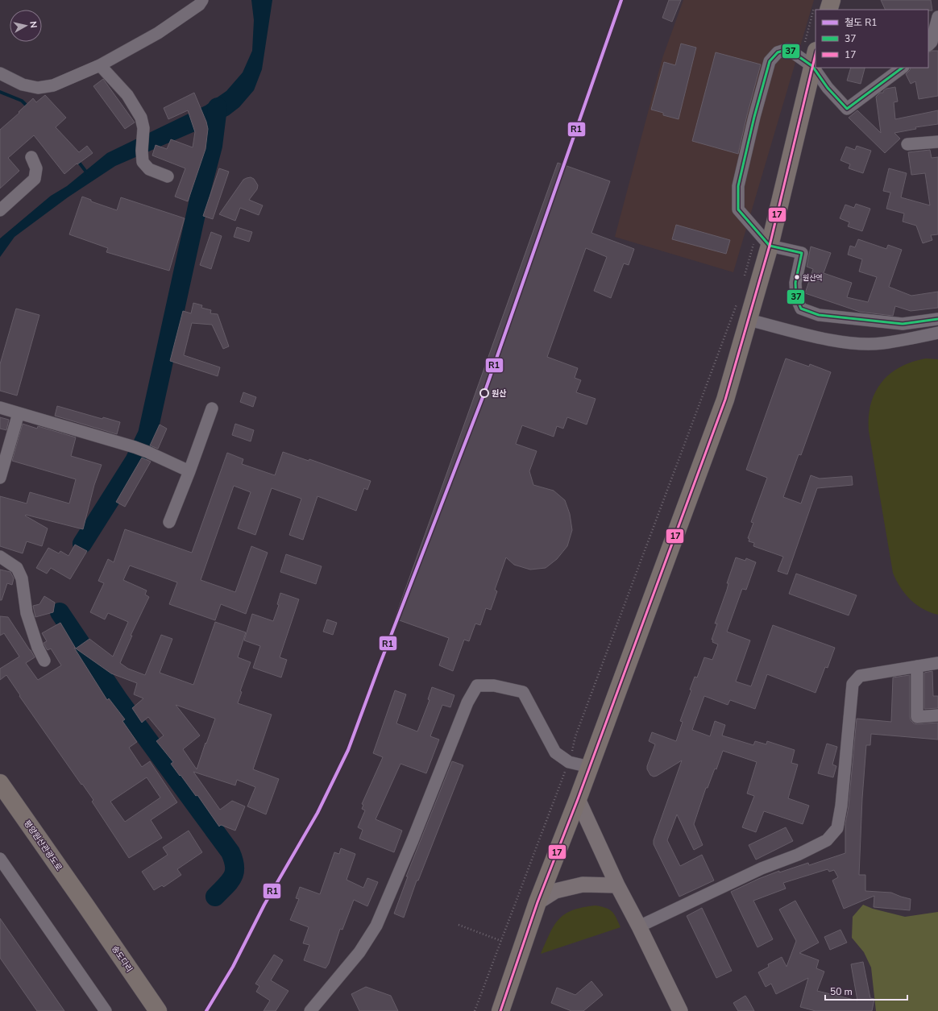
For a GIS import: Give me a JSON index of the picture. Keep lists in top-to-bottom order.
{
  "streets": {
    "highway": ["평양원산관광도로", "송도다리"]
  },
  "crossings": [
    ["평양원산관광도로", "송도다리"]
  ],
  "places": ["원산역", "원산"],
  "lines": ["rail line R1", "transit line 37", "transit line 17"],
  "legend": ["철도 R1", "37", "17"],
  "scale_bar": "50 m",
  "north": "right"
}
